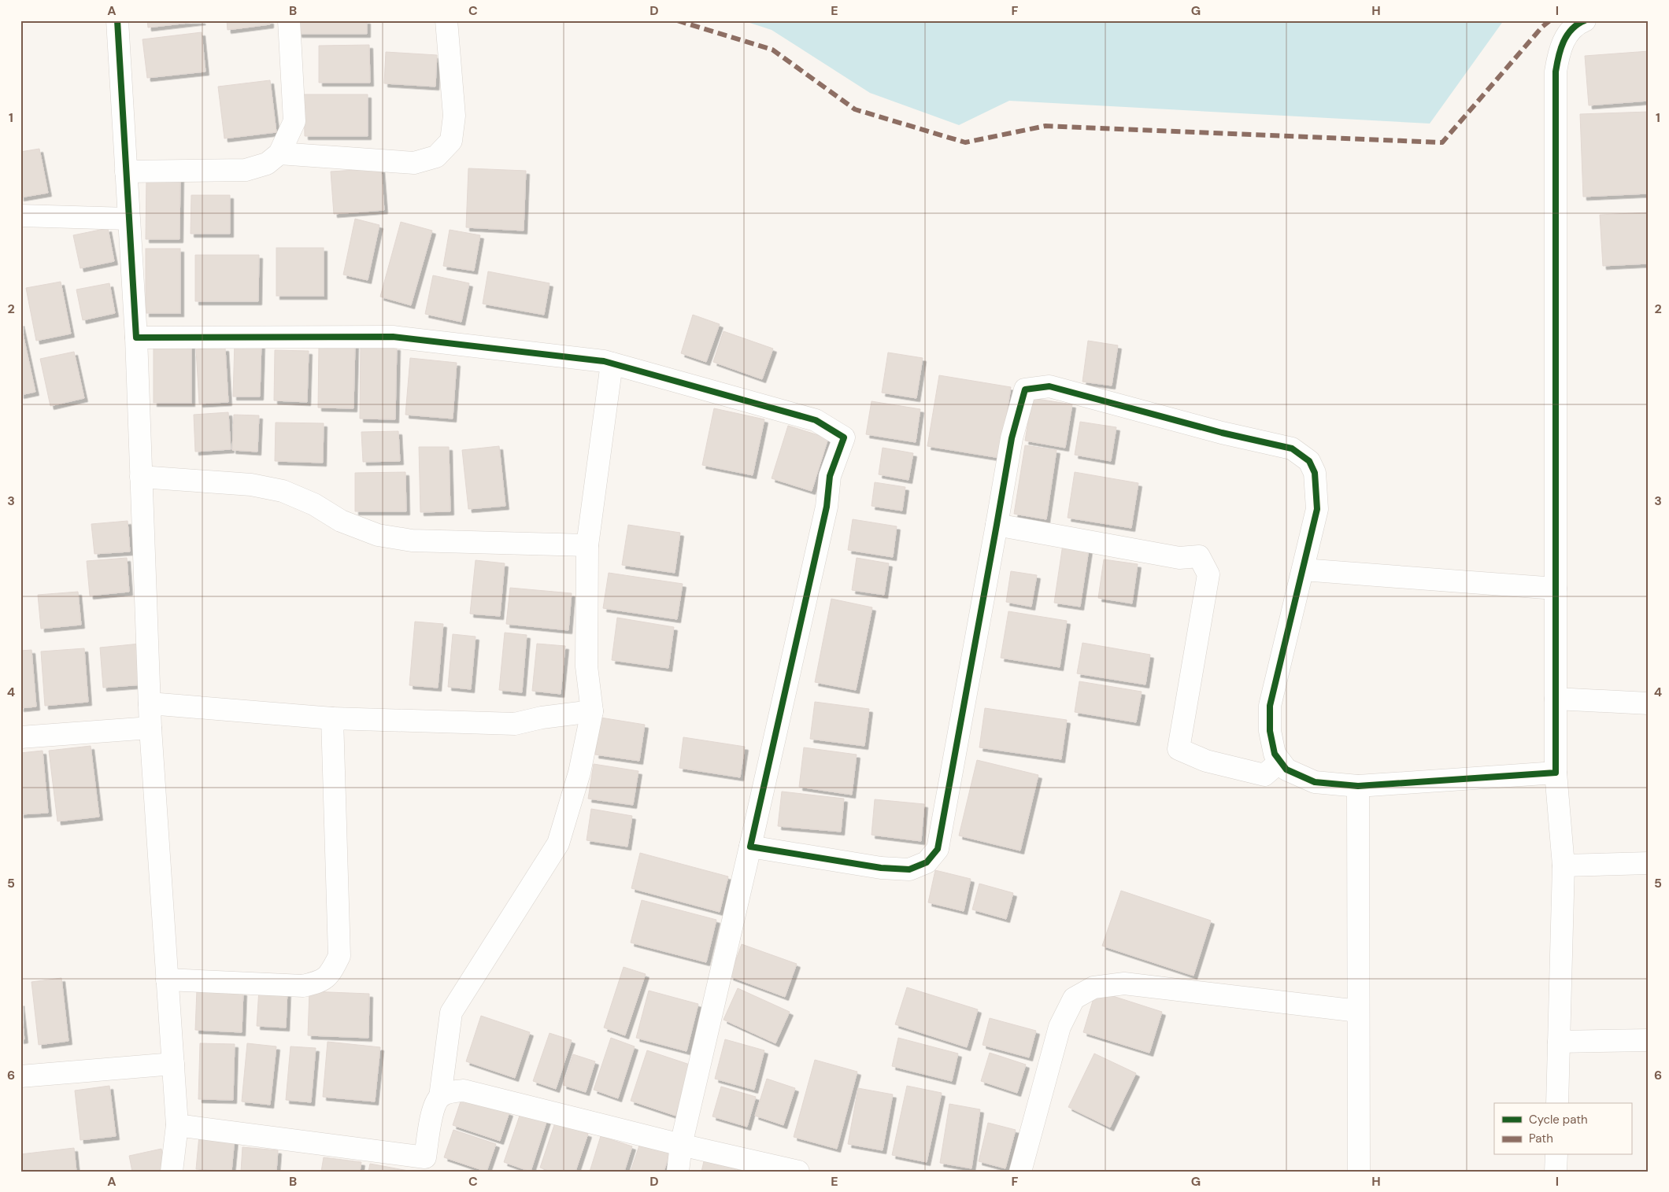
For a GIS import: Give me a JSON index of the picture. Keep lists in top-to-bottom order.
{
  "legend": ["Cycle path", "Path"],
  "grid": {
    "columns": [
      "A",
      "B",
      "C",
      "D",
      "E",
      "F",
      "G",
      "H",
      "I"
    ],
    "rows": [
      "1",
      "2",
      "3",
      "4",
      "5",
      "6"
    ]
  }
}
